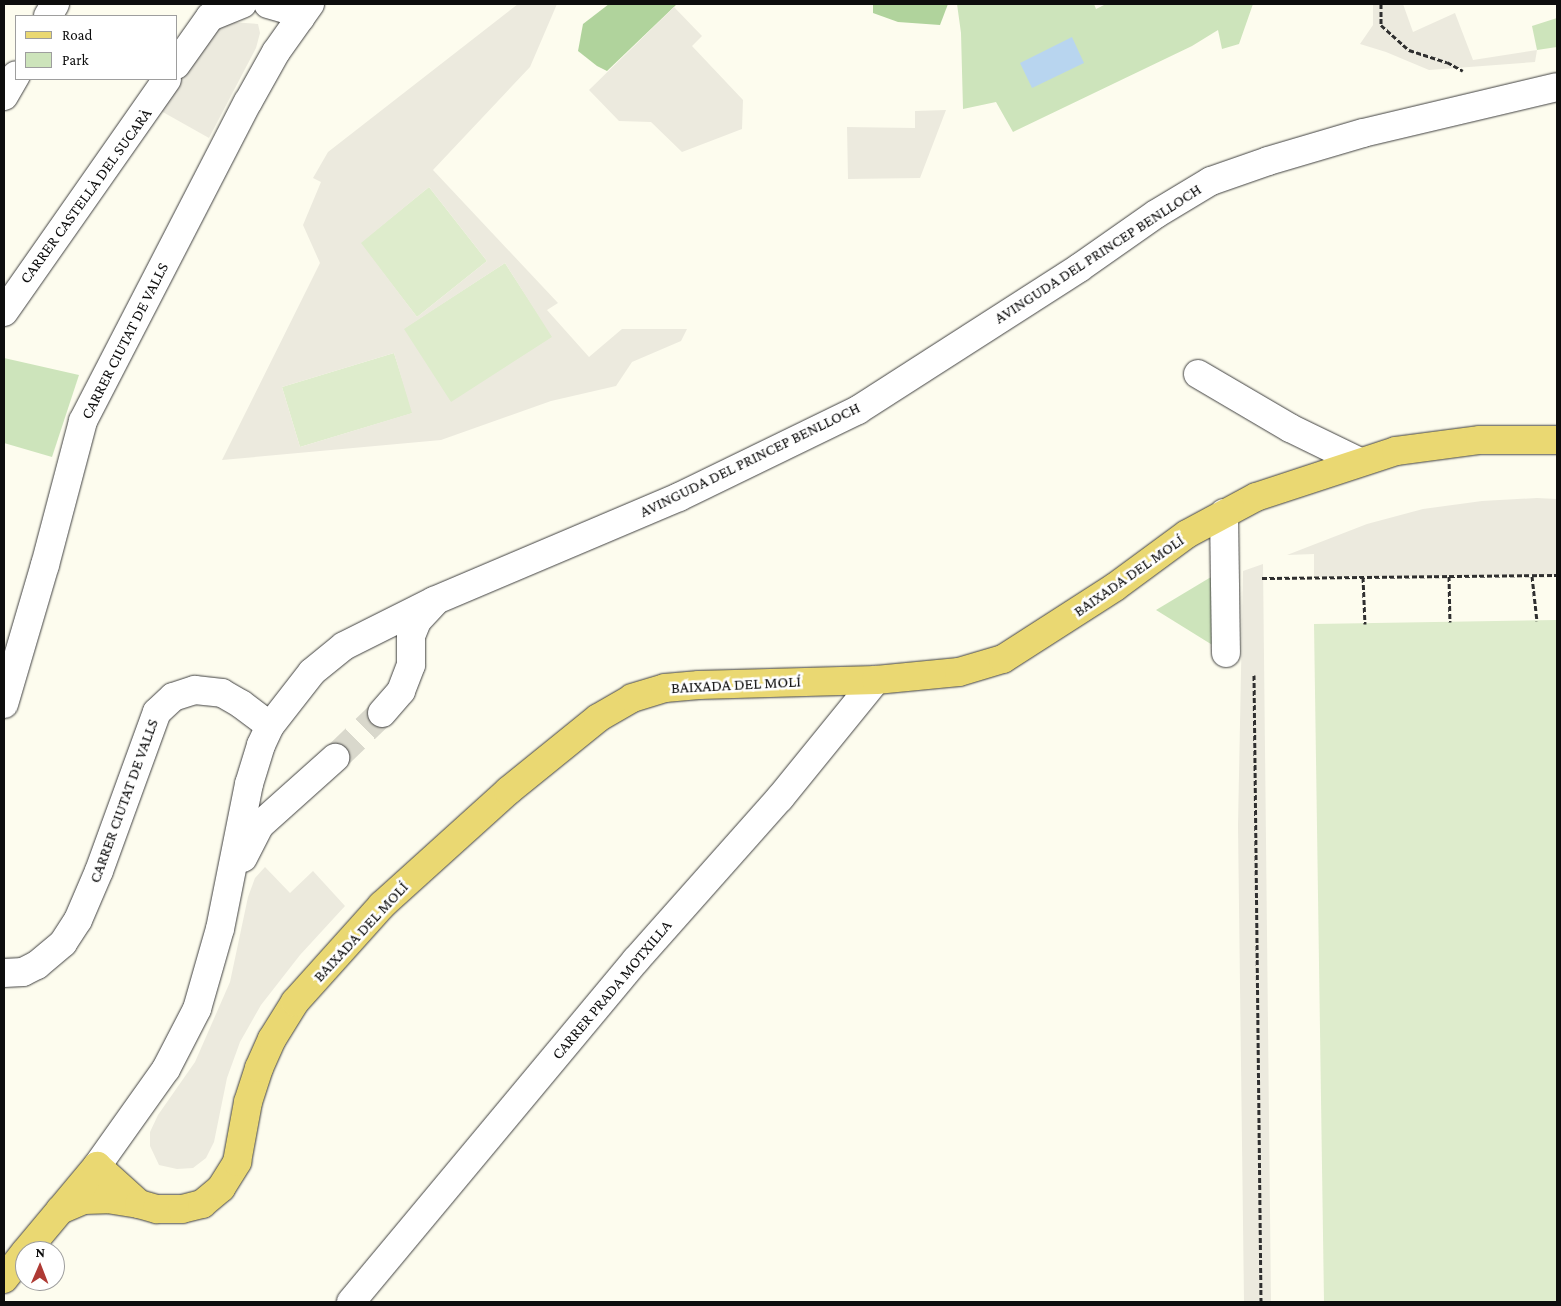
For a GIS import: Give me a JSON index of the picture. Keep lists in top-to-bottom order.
{
  "streets": {
    "main road": ["BAIXADA DEL MOLÍ"],
    "street": [
      "CARRER CASTELLÀ DEL SUCARÀ",
      "AVINGUDA DEL PRINCEP BENLLOCH",
      "CARRER CIUTAT DE VALLS",
      "CARRER PRADA MOTXILLA"
    ]
  },
  "crossings": [
    ["AVINGUDA DEL PRINCEP BENLLOCH", "CARRER CIUTAT DE VALLS"],
    ["BAIXADA DEL MOLÍ", "CARRER PRADA MOTXILLA"]
  ],
  "legend": ["Road", "Park"],
  "north": "top"
}
